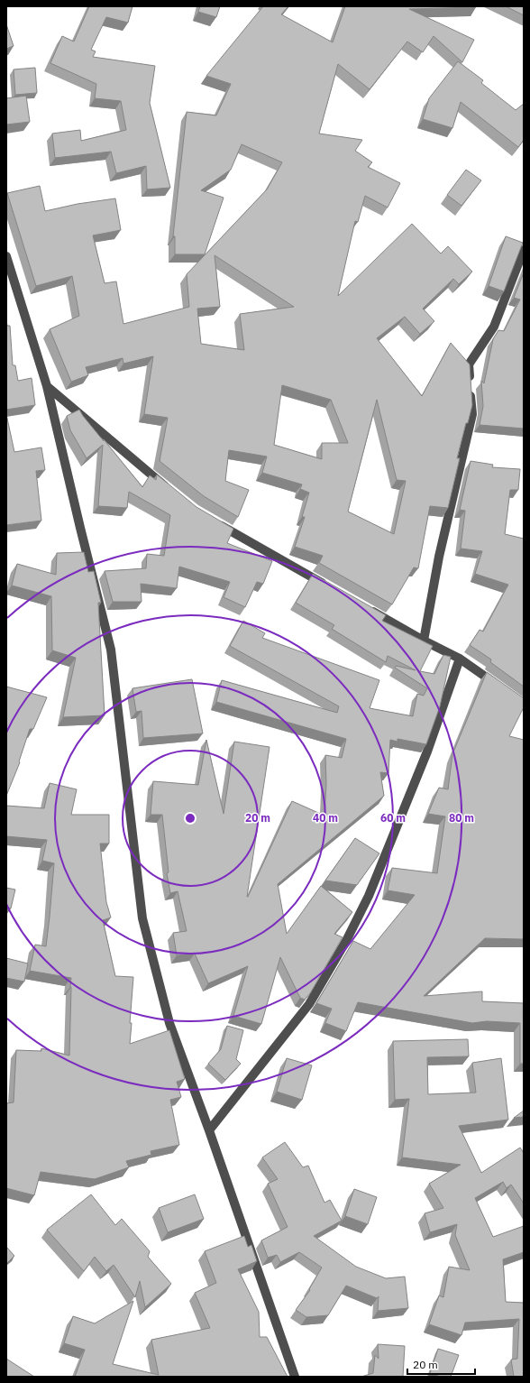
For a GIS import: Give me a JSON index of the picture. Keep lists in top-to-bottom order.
{
  "scale_bar": "20 m",
  "rings": [
    "20 m",
    "40 m",
    "60 m",
    "80 m"
  ]
}
